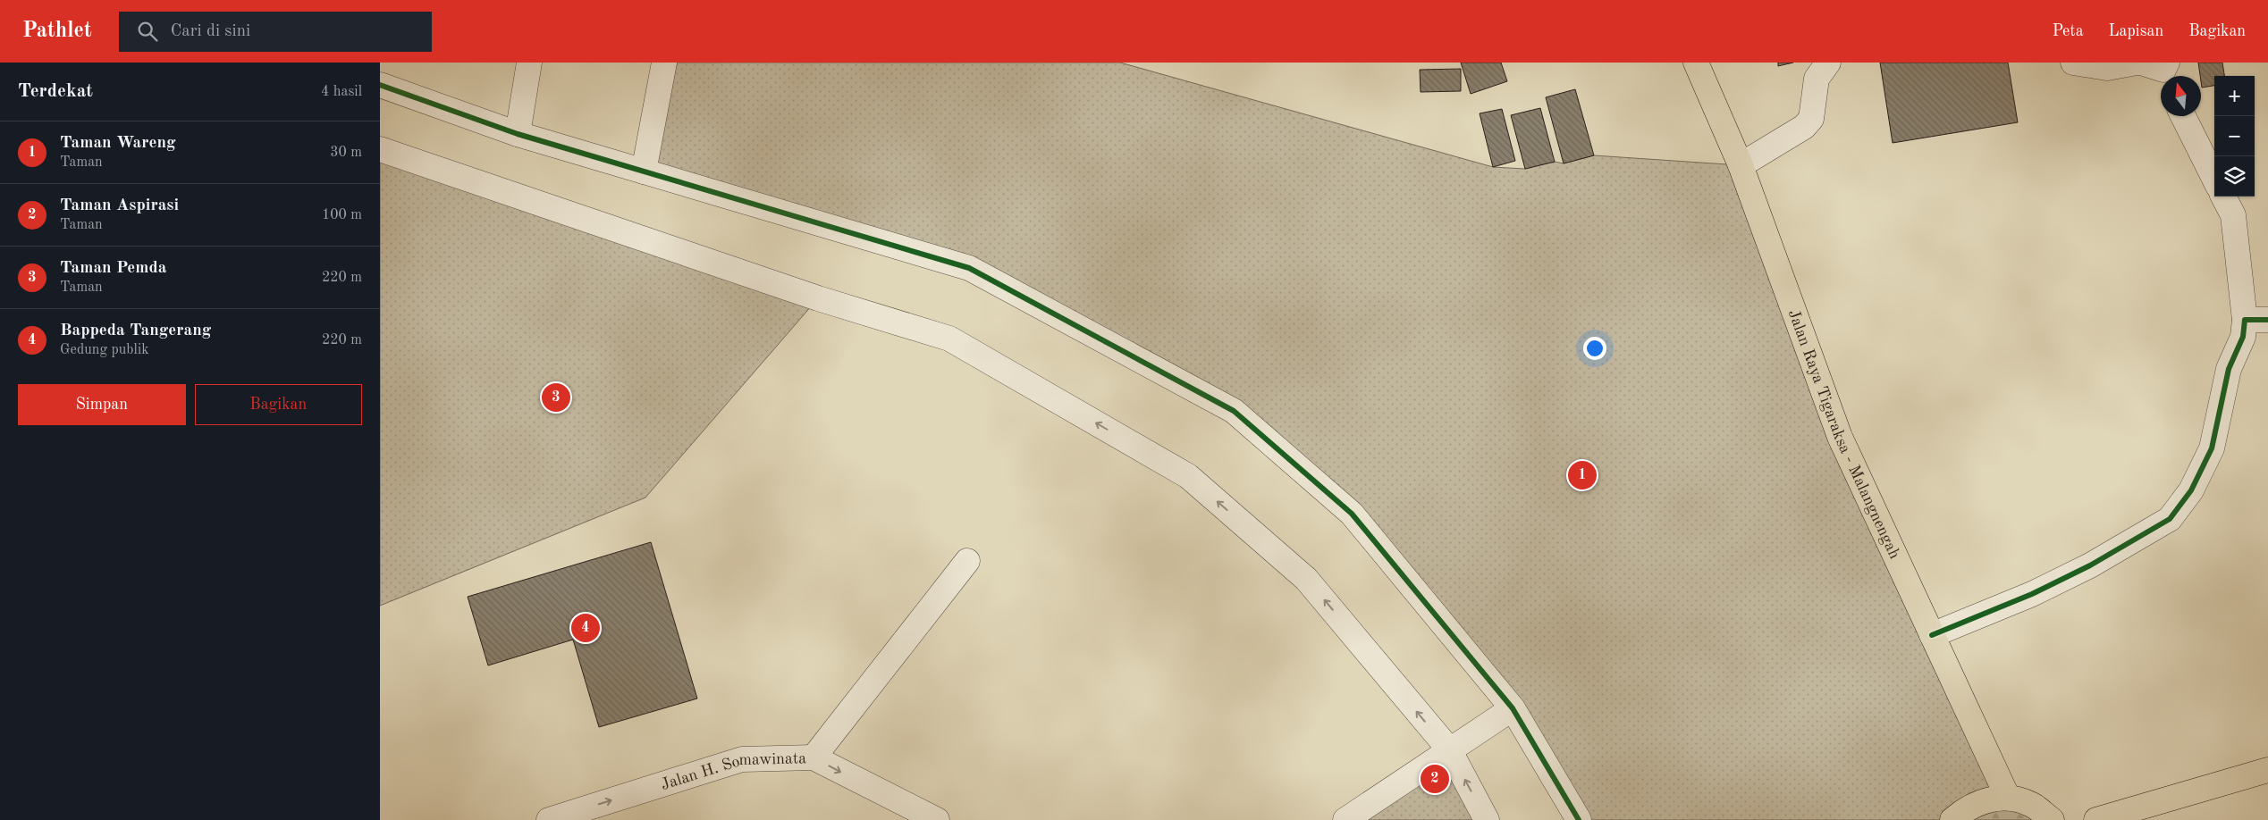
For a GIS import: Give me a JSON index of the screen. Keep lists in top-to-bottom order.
{
  "streets": {
    "main road": ["Jalan Raya Tigaraksa - Malangnengah"],
    "street": ["Jalan H. Somawinata"]
  },
  "one_way": ["Jalan H. Somawinata"],
  "north": "top",
  "page": {
    "header": "Pathlet",
    "search": "Cari di sini",
    "nav": ["Peta", "Lapisan", "Bagikan"],
    "heading": ["Terdekat", "4 hasil"],
    "map_buttons": ["+", "−"],
    "list": [
      {
        "mark": "1",
        "name": "Taman Wareng",
        "note": "Taman",
        "value": "30 m"
      },
      {
        "mark": "2",
        "name": "Taman Aspirasi",
        "note": "Taman",
        "value": "100 m"
      },
      {
        "mark": "3",
        "name": "Taman Pemda",
        "note": "Taman",
        "value": "220 m"
      },
      {
        "mark": "4",
        "name": "Bappeda Tangerang",
        "note": "Gedung publik",
        "value": "220 m"
      }
    ],
    "buttons": ["Simpan", "Bagikan"],
    "pins": [
      "3",
      "1",
      "4",
      "2"
    ]
  }
}
